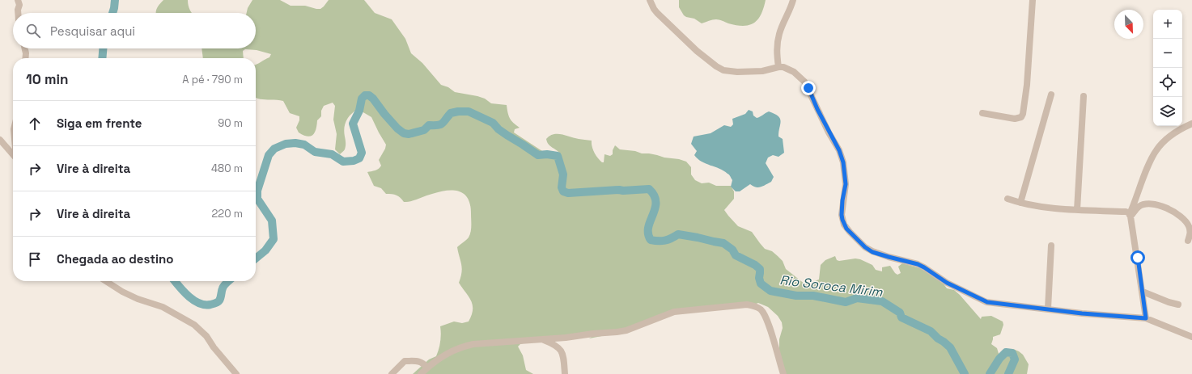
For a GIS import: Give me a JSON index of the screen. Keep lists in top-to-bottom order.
{
  "water": ["Rio Soroca Mirim"],
  "north": "bottom right",
  "page": {
    "map_buttons": ["+", "−"],
    "search": "Pesquisar aqui",
    "heading": ["10 min", "A pé · 790 m"],
    "list": [
      ["Siga em frente", "90 m"],
      ["Vire à direita", "480 m"],
      ["Vire à direita", "220 m"],
      "Chegada ao destino"
    ]
  }
}
